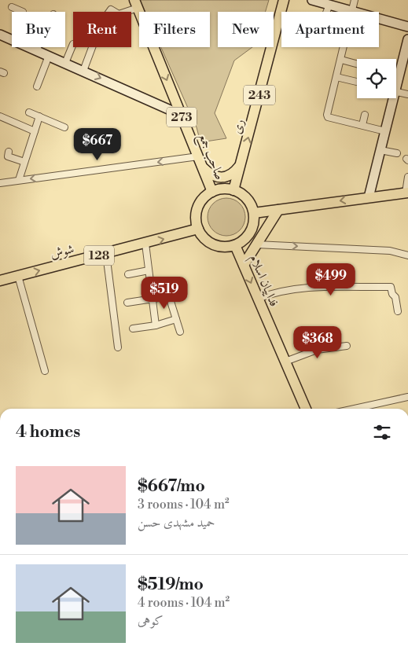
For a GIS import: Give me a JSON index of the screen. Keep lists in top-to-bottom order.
{
  "streets": {
    "main road": [
      "243",
      "273",
      "ری",
      "صاحب جمع",
      "شوش",
      "128",
      "فداییان اسلام"
    ]
  },
  "crossings": [
    ["ری", "صاحب جمع"],
    ["ری", "شوش"],
    ["ری", "فداییان اسلام"],
    ["صاحب جمع", "شوش"],
    ["صاحب جمع", "فداییان اسلام"],
    ["شوش", "فداییان اسلام"]
  ],
  "one_way": ["ری", "صاحب جمع", "شوش"],
  "page": {
    "chip": [
      "Buy",
      "Rent",
      "Filters",
      "New",
      "Apartment"
    ],
    "price": [
      "$667",
      "$499",
      "$519",
      "$368"
    ],
    "heading": "4 homes",
    "list": [
      {
        "name": "$667/mo",
        "note": "3 rooms · 104 m² · حمید مشهدی حسن"
      },
      {
        "name": "$519/mo",
        "note": "4 rooms · 104 m² · کوهی"
      }
    ]
  }
}
